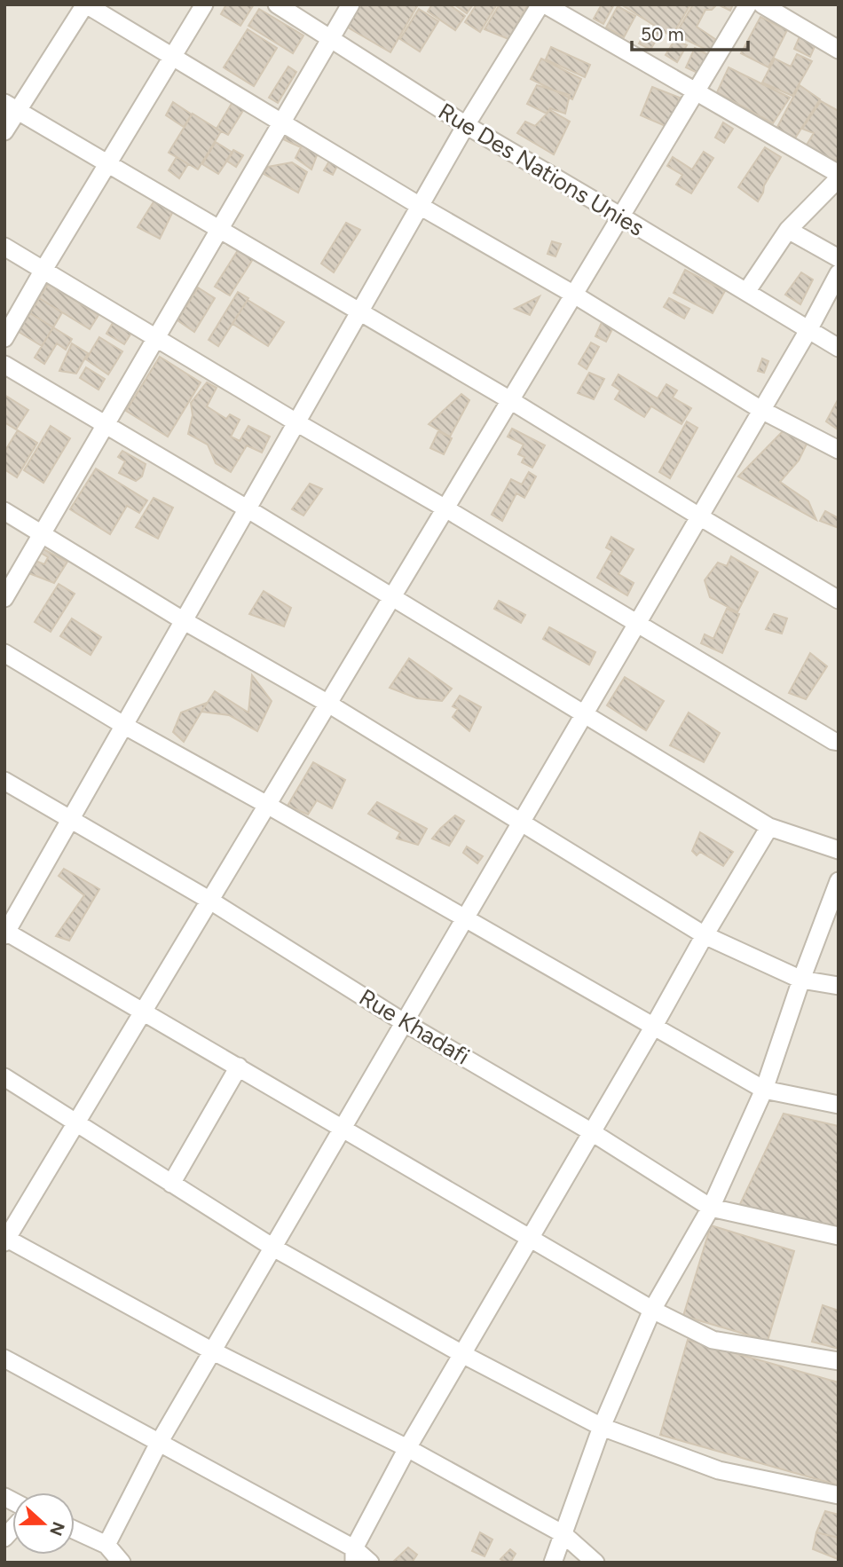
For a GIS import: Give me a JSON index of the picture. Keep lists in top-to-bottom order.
{
  "streets": {
    "street": ["Rue Des Nations Unies", "Rue Khadafi"]
  },
  "scale_bar": "50 m",
  "north": "right"
}
